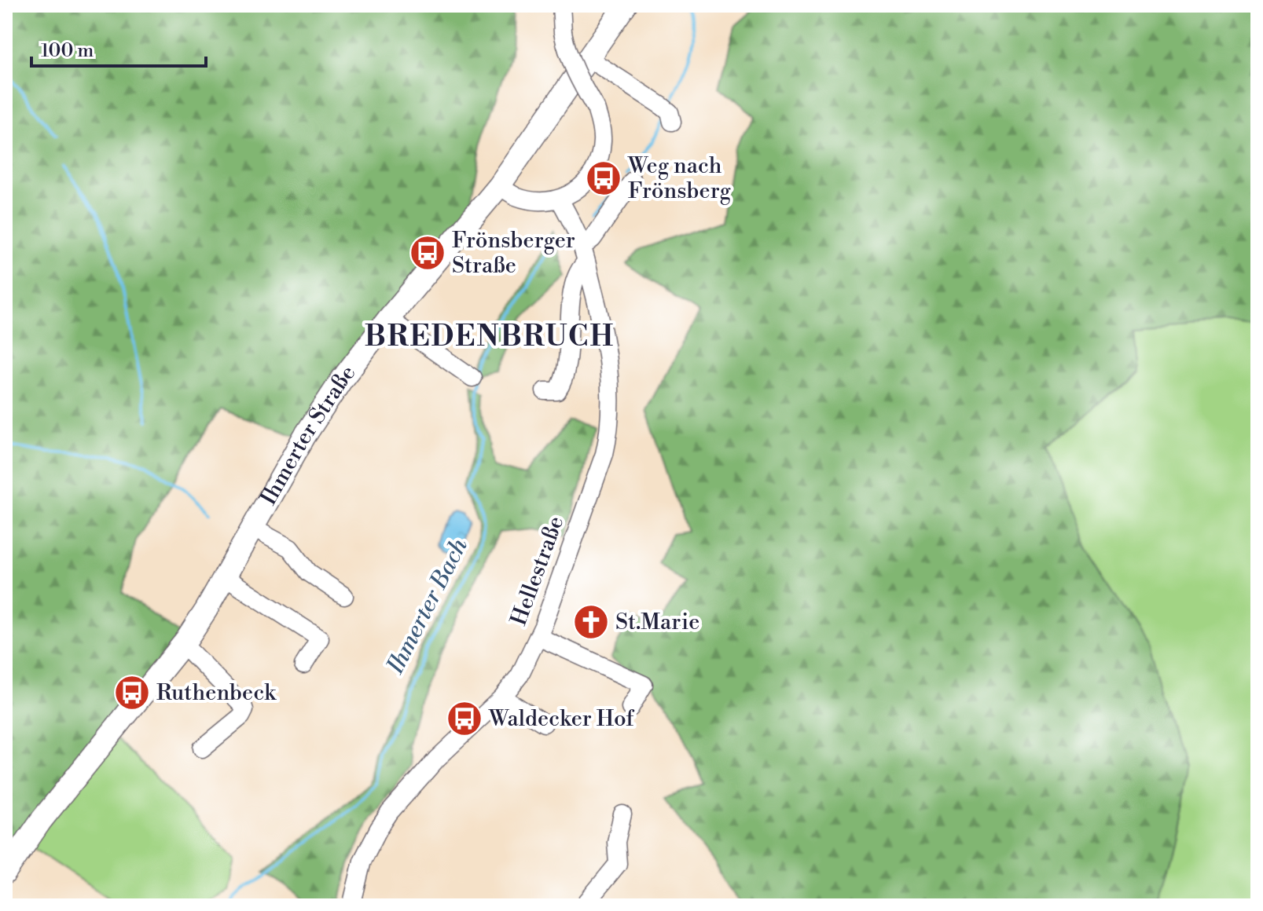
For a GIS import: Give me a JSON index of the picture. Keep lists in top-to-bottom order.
{
  "streets": {
    "main road": ["Ihmerter Straße"],
    "street": ["Hellestraße"]
  },
  "districts": ["BREDENBRUCH"],
  "water": ["Ihmerter Bach"],
  "places": {
    "bus stop": [
      "Weg nach Frönsberg",
      "Frönsberger Straße",
      "Ruthenbeck",
      "Waldecker Hof"
    ],
    "church": ["St.Marie"]
  },
  "scale_bar": "100 m"
}
